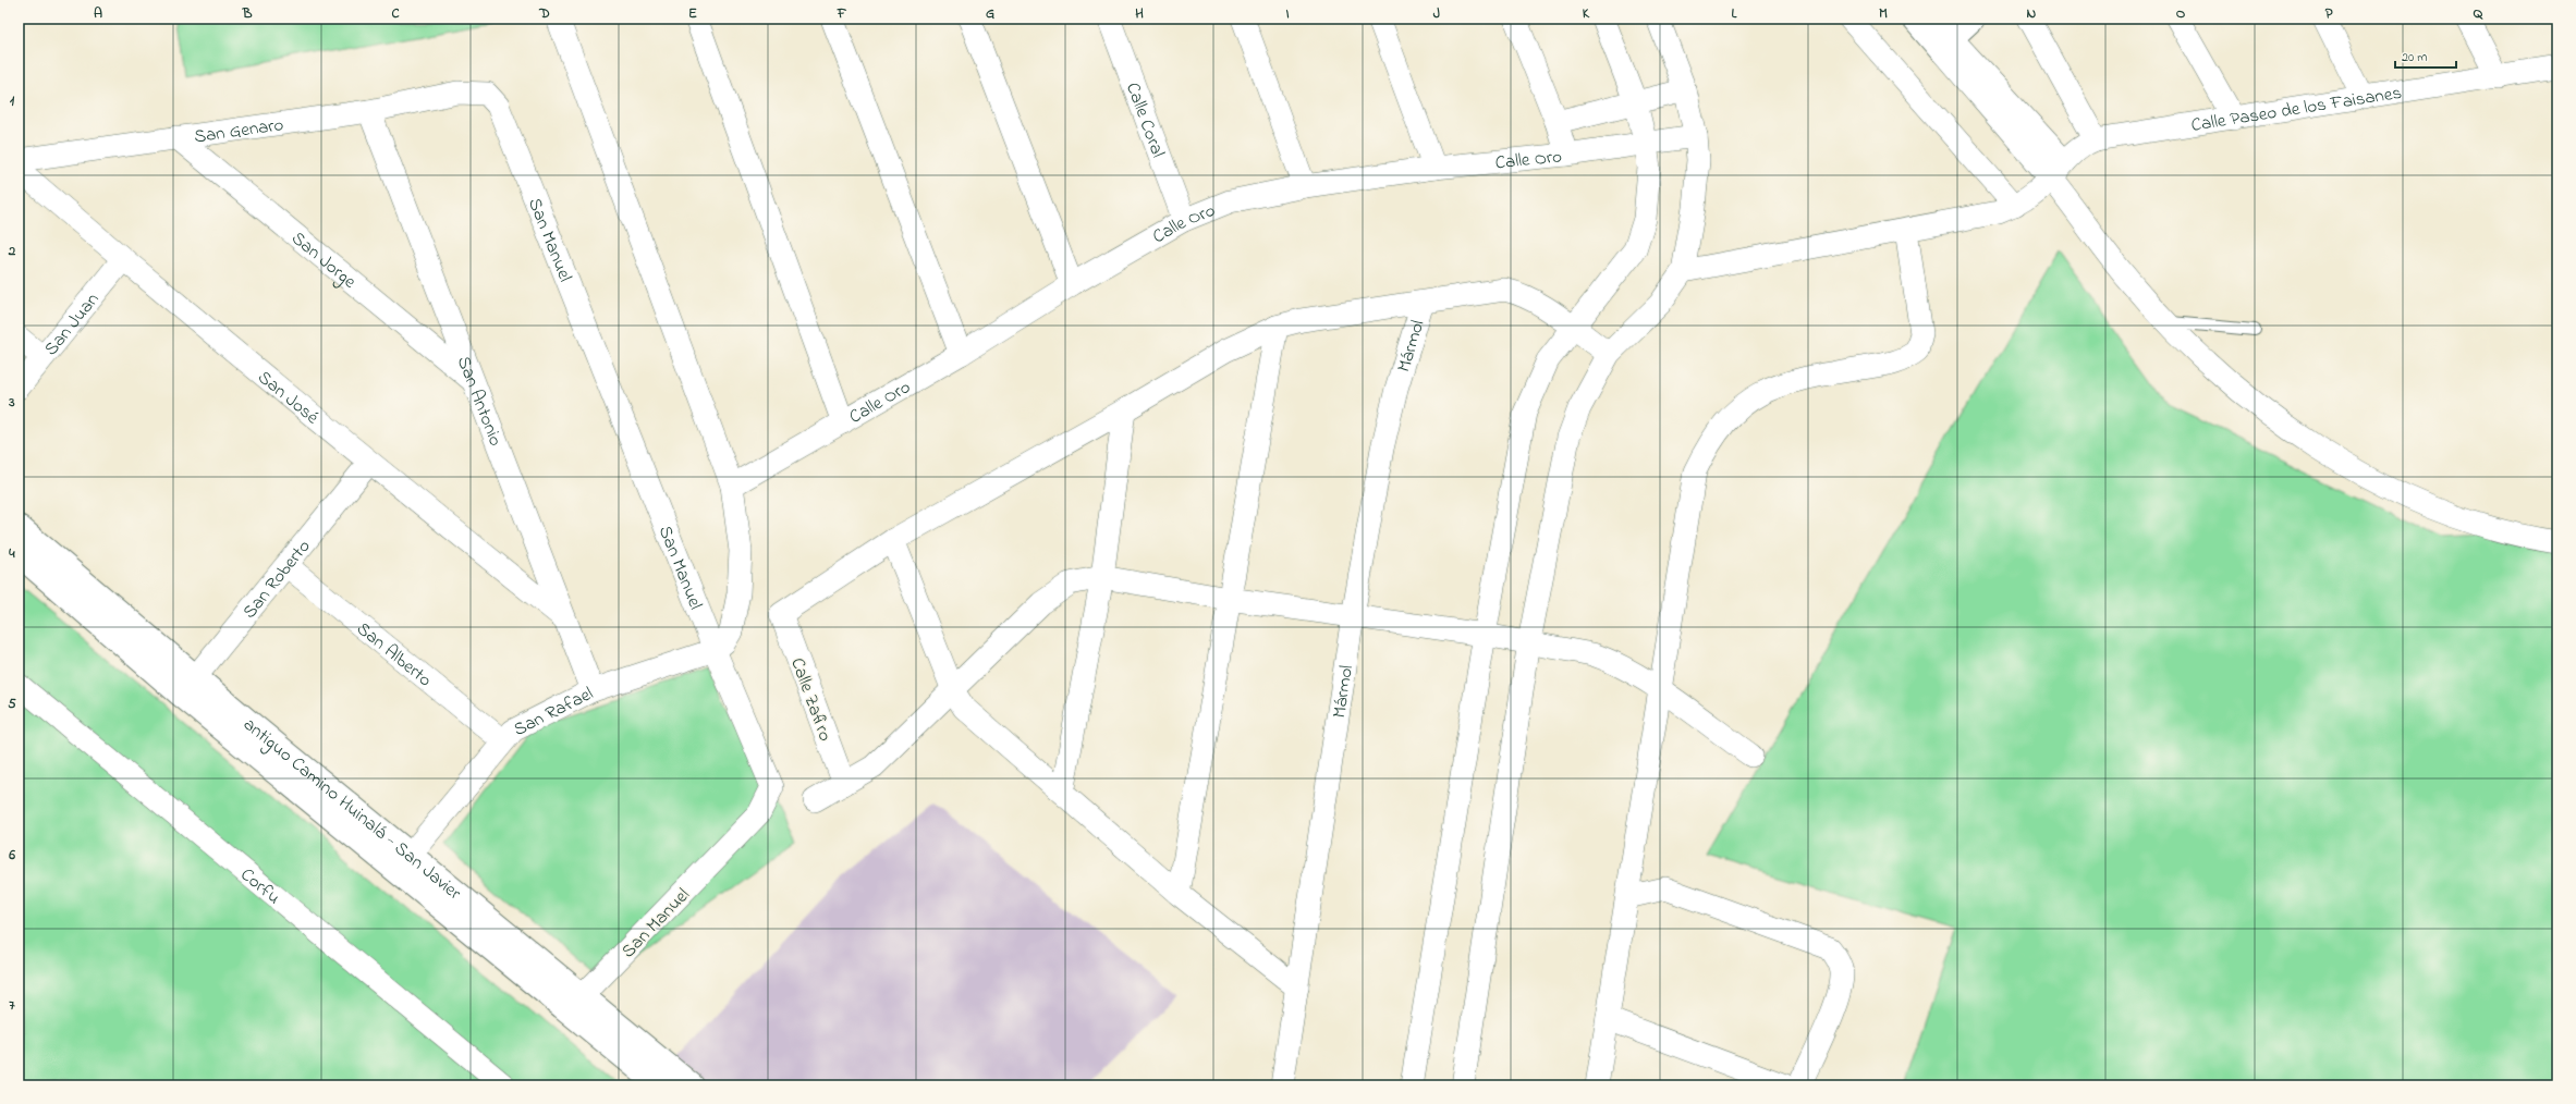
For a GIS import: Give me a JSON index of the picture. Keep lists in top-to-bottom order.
{
  "streets": {
    "street": [
      "Calle Paseo de los Faisanes",
      "Calle Coral",
      "San Genaro",
      "Calle Oro",
      "San Manuel",
      "San Jorge",
      "San Juan",
      "Mármol",
      "San José",
      "San Antonio",
      "San Roberto",
      "San Alberto",
      "Calle Zafiro",
      "San Rafael",
      "Corfu"
    ]
  },
  "crossings": [
    ["Calle Coral", "Calle Oro"],
    ["San Genaro", "San Manuel"],
    ["San Genaro", "San Jorge"],
    ["San Genaro", "San Antonio"],
    ["San Manuel", "San Rafael"],
    ["San Jorge", "San Antonio"],
    ["San Juan", "San José"],
    ["San José", "San Antonio"],
    ["San José", "San Roberto"],
    ["San Antonio", "San Rafael"],
    ["San Roberto", "San Alberto"],
    ["San Alberto", "San Rafael"]
  ],
  "scale_bar": "20 m",
  "grid": {
    "columns": [
      "A",
      "B",
      "C",
      "D",
      "E",
      "F",
      "G",
      "H",
      "I",
      "J",
      "K",
      "L",
      "M",
      "N",
      "O",
      "P",
      "Q"
    ],
    "rows": [
      "1",
      "2",
      "3",
      "4",
      "5",
      "6",
      "7"
    ]
  }
}
